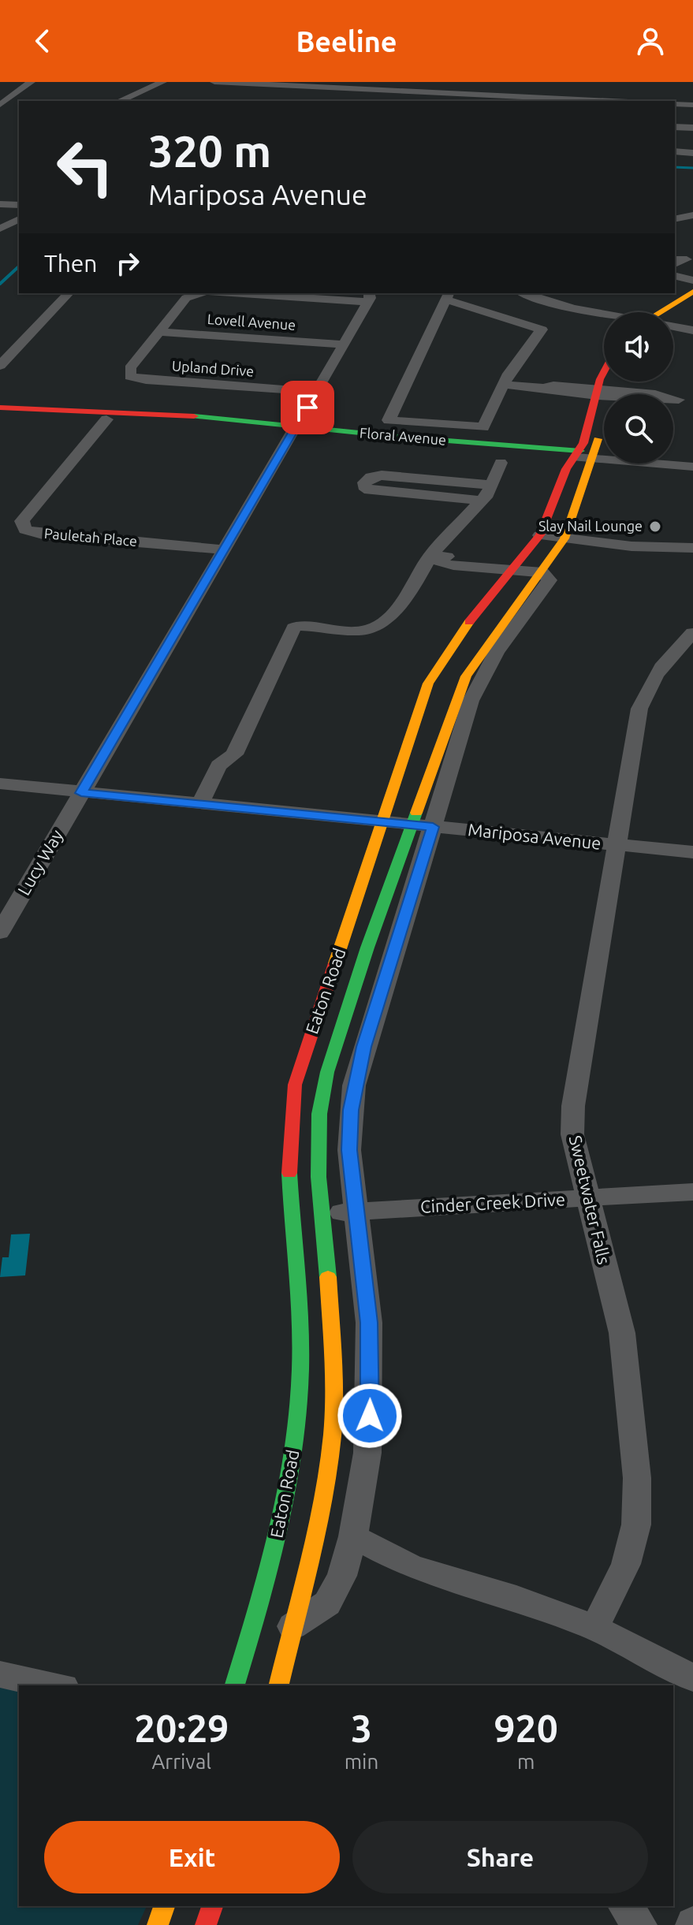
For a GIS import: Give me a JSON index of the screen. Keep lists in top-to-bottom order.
{
  "streets": {
    "street": [
      "Lovell Avenue",
      "Upland Drive",
      "Floral Avenue",
      "Pauletah Place",
      "Mariposa Avenue",
      "Lucy Way",
      "Eaton Road",
      "Sweetwater Falls",
      "Cinder Creek Drive"
    ]
  },
  "crossings": [
    ["Lovell Avenue", "Upland Drive"],
    ["Lovell Avenue", "Lucy Way"],
    ["Upland Drive", "Lucy Way"],
    ["Floral Avenue", "Pauletah Place"],
    ["Floral Avenue", "Lucy Way"],
    ["Floral Avenue", "Eaton Road"],
    ["Pauletah Place", "Lucy Way"],
    ["Mariposa Avenue", "Lucy Way"],
    ["Mariposa Avenue", "Eaton Road"],
    ["Mariposa Avenue", "Sweetwater Falls"],
    ["Eaton Road", "Cinder Creek Drive"],
    ["Sweetwater Falls", "Cinder Creek Drive"]
  ],
  "places": ["Slay Nail Lounge"],
  "page": {
    "header": "Beeline",
    "turn": ["320 m", "Mariposa Avenue"],
    "then": "Then",
    "eta": [
      "20:29",
      "Arrival",
      "3",
      "min",
      "920",
      "m"
    ],
    "buttons": ["Exit", "Share"]
  }
}
